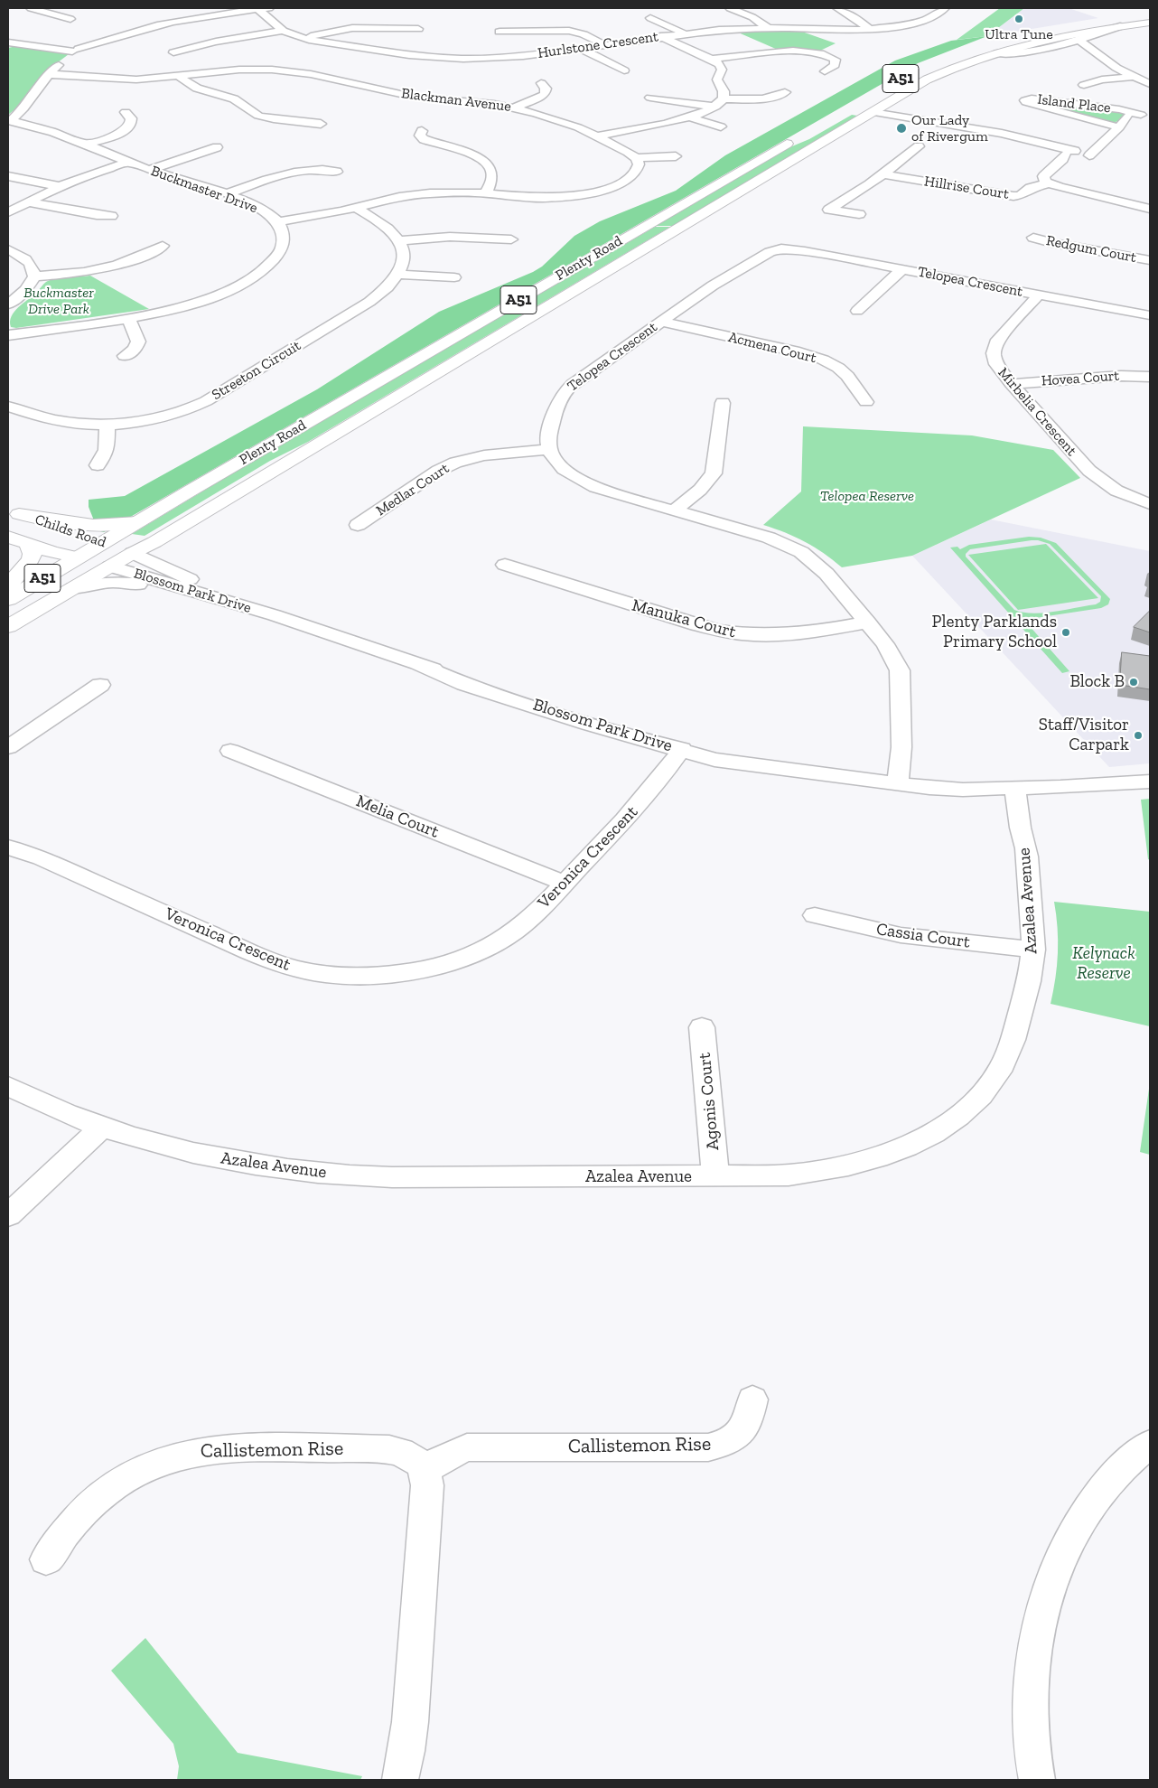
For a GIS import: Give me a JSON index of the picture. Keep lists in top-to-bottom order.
{
  "streets": {
    "main road": ["A51", "Plenty Road", "Childs Road"],
    "street": [
      "Hurlstone Crescent",
      "Blackman Avenue",
      "Island Place",
      "Hillrise Court",
      "Buckmaster Drive",
      "Redgum Court",
      "Telopea Crescent",
      "Acmena Court",
      "Streeton Circuit",
      "Hovea Court",
      "Mirbelia Crescent",
      "Medlar Court",
      "Blossom Park Drive",
      "Manuka Court",
      "Melia Court",
      "Veronica Crescent",
      "Azalea Avenue",
      "Cassia Court",
      "Agonis Court",
      "Callistemon Rise"
    ]
  },
  "crossings": [
    ["Plenty Road", "Childs Road"],
    ["Plenty Road", "Blossom Park Drive"],
    ["Telopea Crescent", "Acmena Court"],
    ["Telopea Crescent", "Mirbelia Crescent"],
    ["Telopea Crescent", "Medlar Court"],
    ["Hovea Court", "Mirbelia Crescent"],
    ["Childs Road", "Blossom Park Drive"],
    ["Blossom Park Drive", "Veronica Crescent"],
    ["Blossom Park Drive", "Azalea Avenue"],
    ["Melia Court", "Veronica Crescent"],
    ["Azalea Avenue", "Cassia Court"],
    ["Azalea Avenue", "Agonis Court"]
  ],
  "parks": ["Buckmaster Drive Park", "Telopea Reserve", "Kelynack Reserve"],
  "places": [
    "Ultra Tune",
    "Our Lady of Rivergum",
    "Plenty Parklands Primary School",
    "Block B",
    "Staff/Visitor Carpark"
  ]
}
